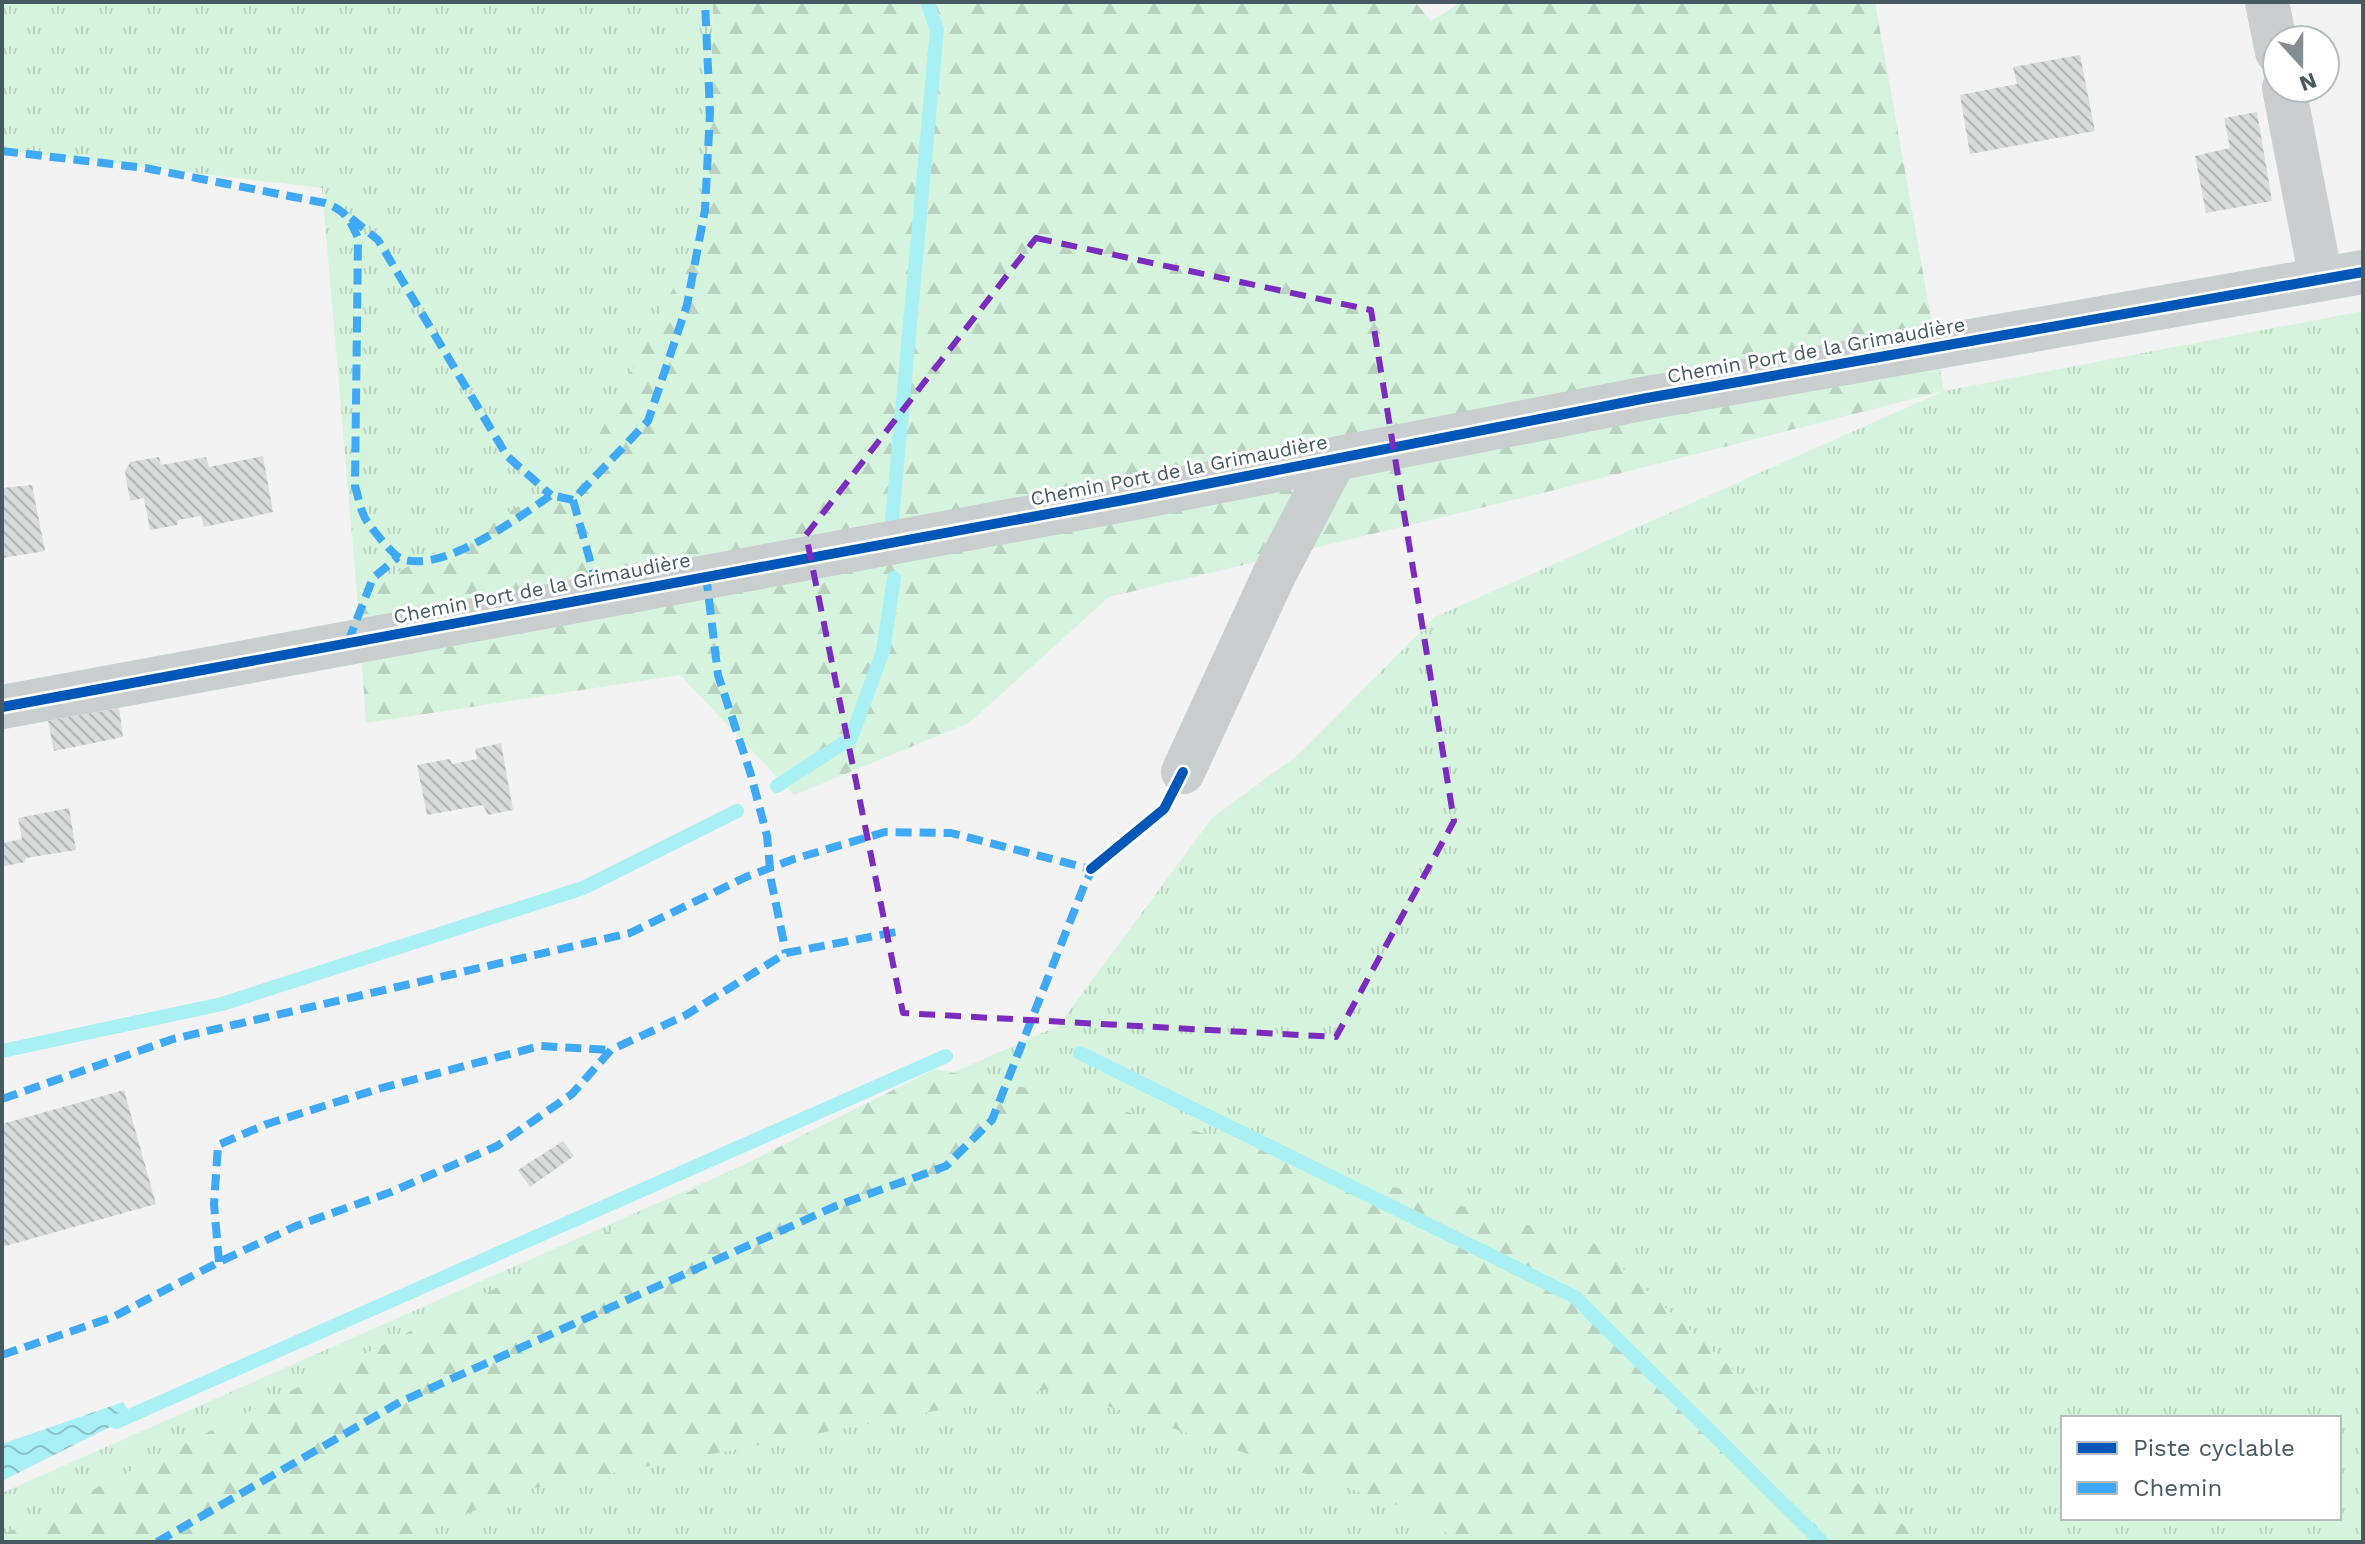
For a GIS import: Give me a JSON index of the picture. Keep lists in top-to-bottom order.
{
  "streets": {
    "street": ["Chemin Port de la Grimaudière"]
  },
  "legend": ["Piste cyclable", "Chemin"],
  "north": "bottom"
}
